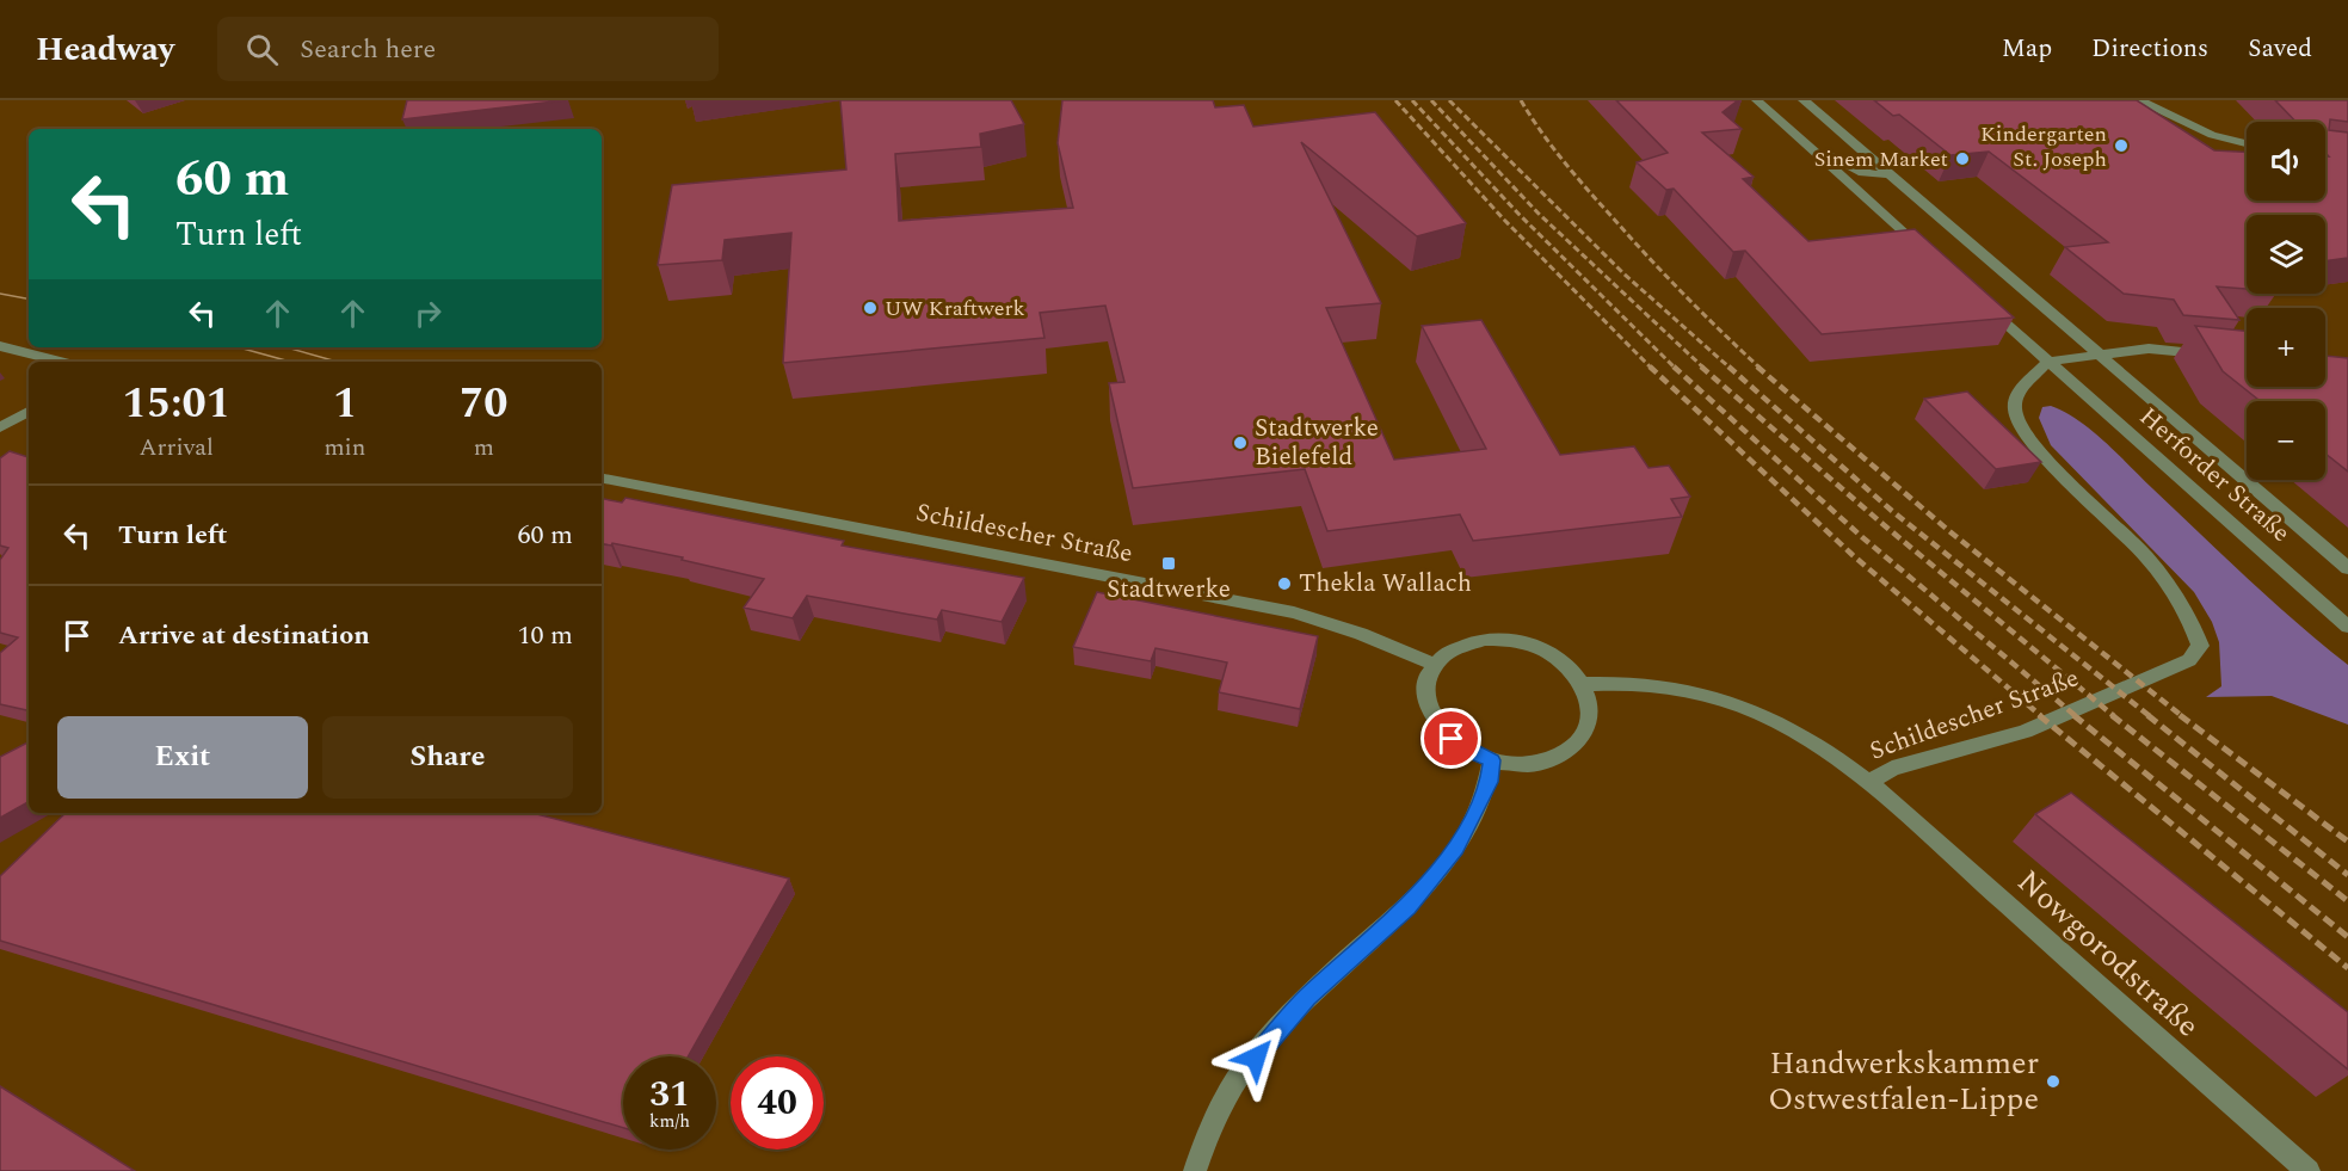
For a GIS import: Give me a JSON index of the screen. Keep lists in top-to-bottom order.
{
  "streets": {
    "street": ["Herforder Straße", "Schildescher Straße", "Nowgorodstraße"]
  },
  "crossings": [
    ["Herforder Straße", "Schildescher Straße"],
    ["Schildescher Straße", "Nowgorodstraße"]
  ],
  "places": {
    "other": [
      "Kindergarten St. Joseph",
      "Sinem Market",
      "UW Kraftwerk",
      "Stadtwerke Bielefeld",
      "Thekla Wallach",
      "Handwerkskammer Ostwestfalen-Lippe"
    ],
    "transit": ["Stadtwerke"]
  },
  "page": {
    "header": "Headway",
    "search": "Search here",
    "nav": ["Map", "Directions", "Saved"],
    "map_buttons": ["+", "−"],
    "turn": ["60 m", "Turn left"],
    "eta": [
      "15:01",
      "Arrival",
      "1",
      "min",
      "70",
      "m"
    ],
    "list": [
      {
        "name": "Turn left",
        "value": "60 m"
      },
      {
        "name": "Arrive at destination",
        "value": "10 m"
      }
    ],
    "buttons": ["Exit", "Share"],
    "speed": "31 km/h",
    "limit": "40"
  }
}
